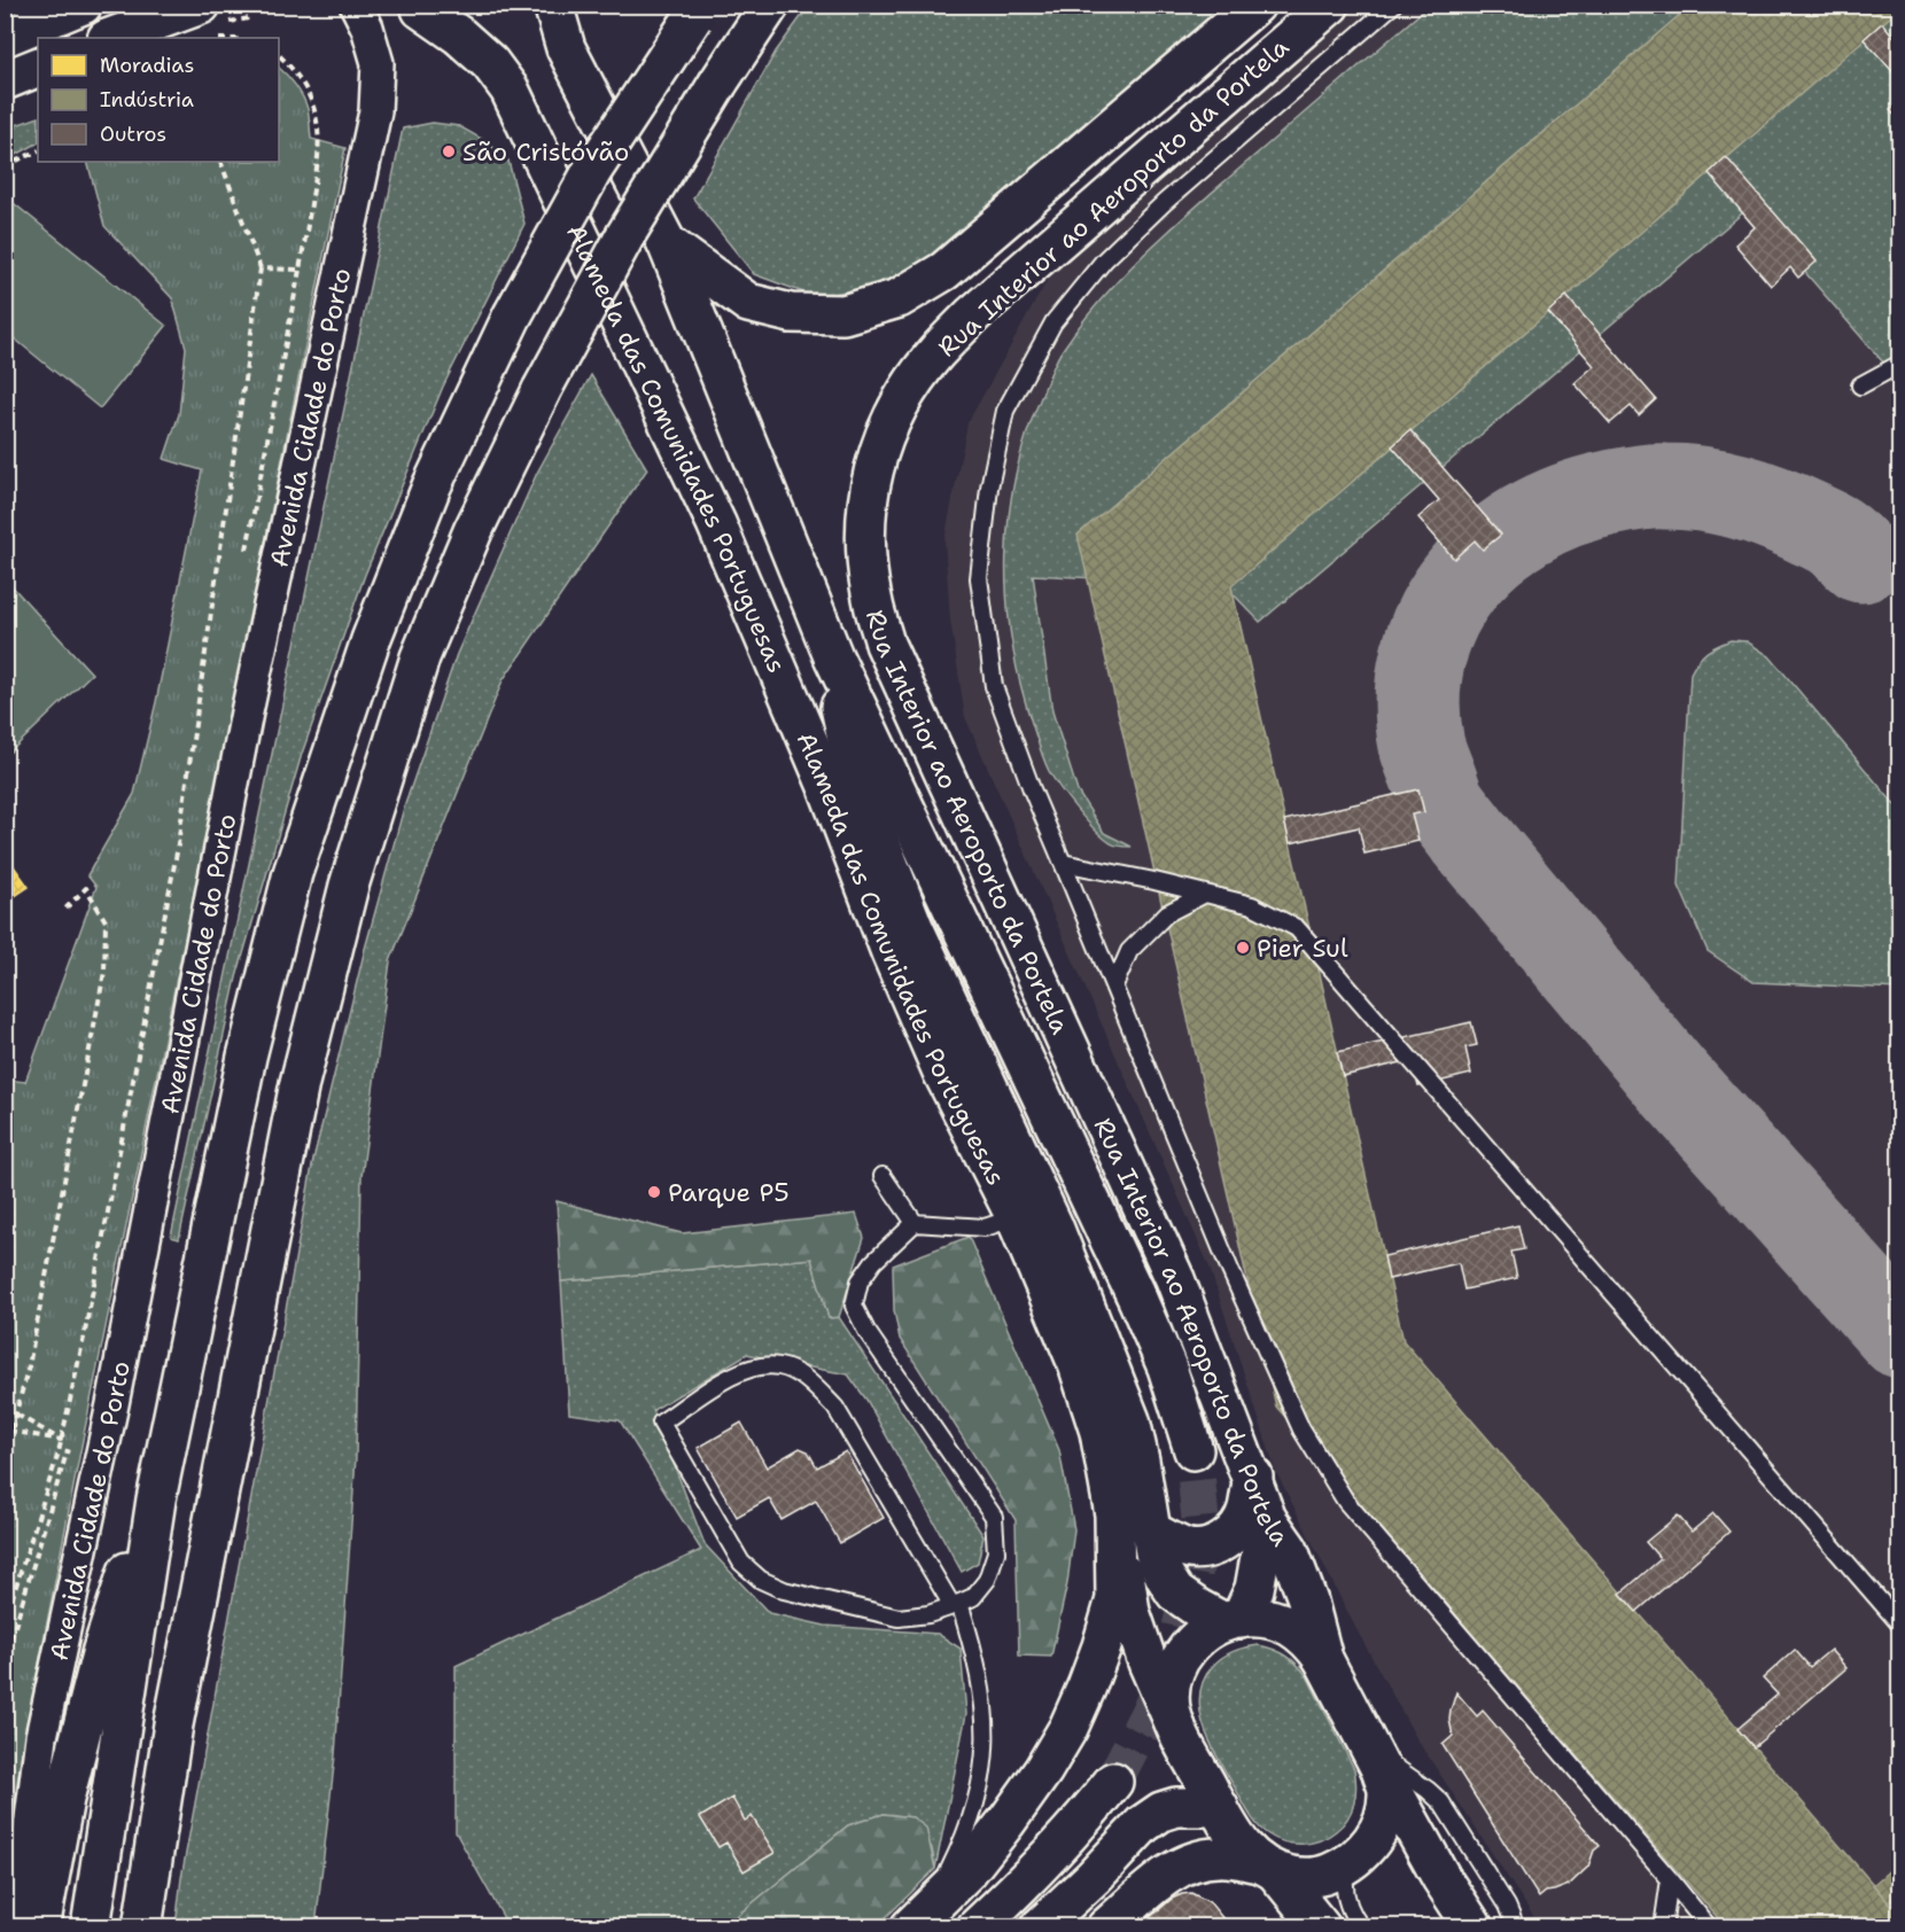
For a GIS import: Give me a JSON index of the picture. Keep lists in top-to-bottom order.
{
  "streets": {
    "main road": ["Rua Interior ao Aeroporto da Portela", "Alameda das Comunidades Portuguesas"],
    "street": ["Avenida Cidade do Porto"]
  },
  "places": ["São Cristóvão", "Pier Sul", "Parque P5"],
  "legend": ["Moradias", "Indústria", "Outros"]
}
